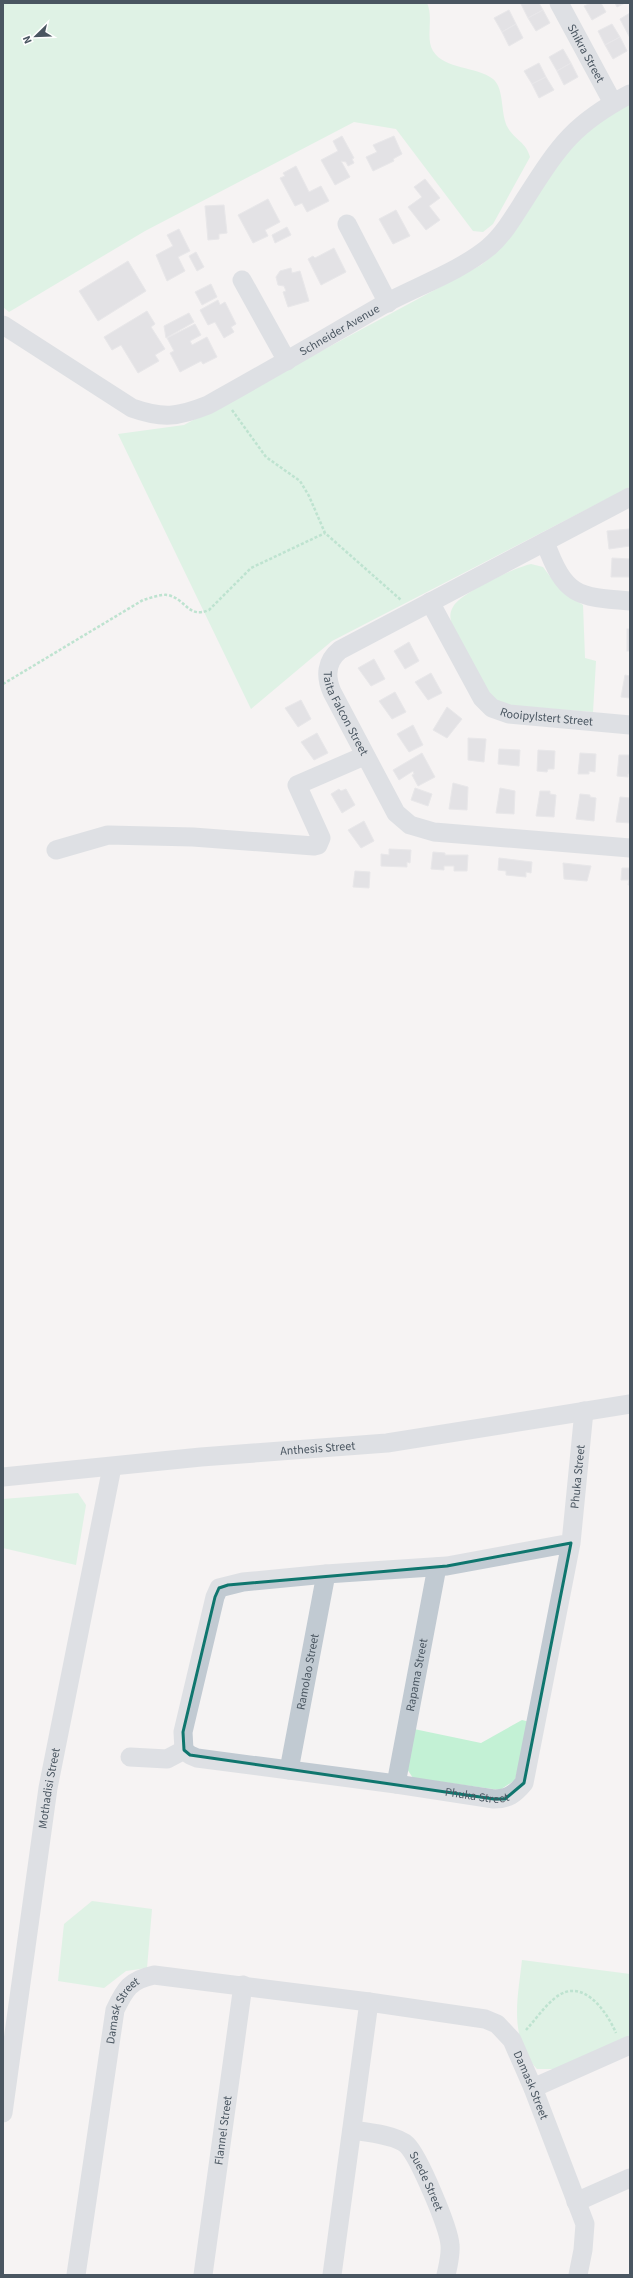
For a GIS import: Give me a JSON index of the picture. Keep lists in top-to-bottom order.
{
  "streets": {
    "street": [
      "Shikra Street",
      "Schneider Avenue",
      "Taita Falcon Street",
      "Rooipylstert Street",
      "Anthesis Street",
      "Phuka Street",
      "Ramolao Street",
      "Rapama Street",
      "Mothadisi Street",
      "Damask Street",
      "Flannel Street",
      "Suede Street"
    ]
  },
  "crossings": [
    ["Shikra Street", "Schneider Avenue"],
    ["Taita Falcon Street", "Rooipylstert Street"],
    ["Anthesis Street", "Phuka Street"],
    ["Anthesis Street", "Mothadisi Street"],
    ["Phuka Street", "Ramolao Street"],
    ["Phuka Street", "Rapama Street"],
    ["Damask Street", "Flannel Street"]
  ],
  "north": "bottom left"
}
